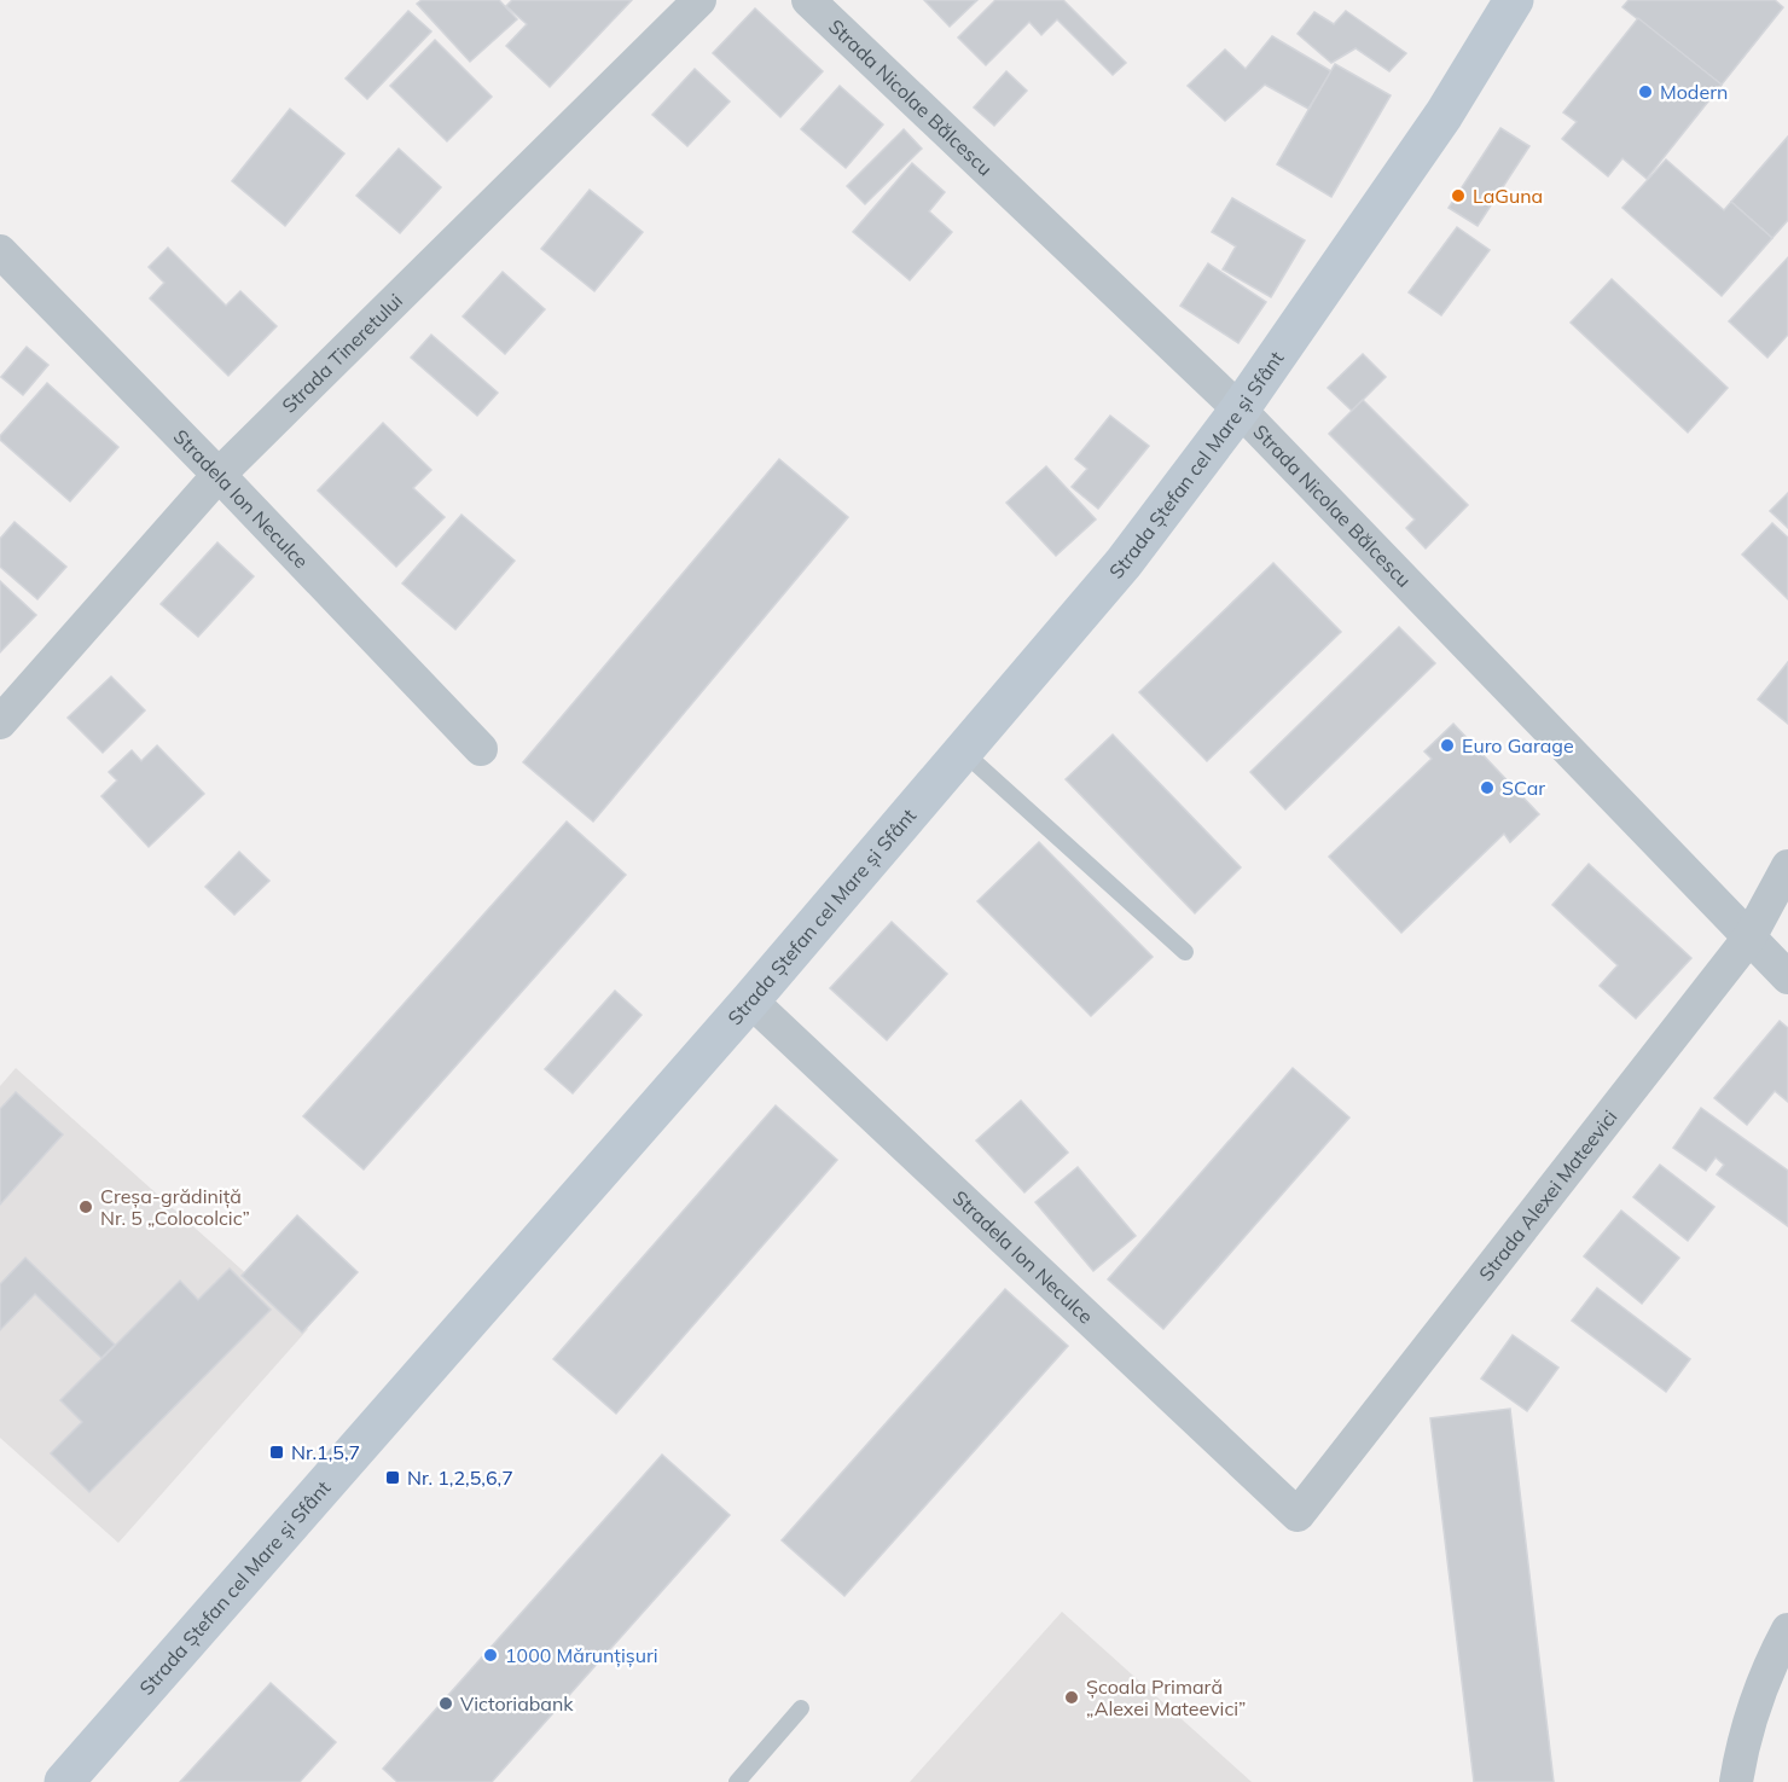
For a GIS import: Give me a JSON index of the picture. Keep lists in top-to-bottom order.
{
  "streets": {
    "main road": ["Strada Ștefan cel Mare și Sfânt"],
    "street": [
      "Strada Nicolae Bălcescu",
      "Strada Tineretului",
      "Stradela Ion Neculce",
      "Strada Alexei Mateevici"
    ]
  },
  "crossings": [
    ["Strada Nicolae Bălcescu", "Strada Ștefan cel Mare și Sfânt"],
    ["Strada Nicolae Bălcescu", "Strada Alexei Mateevici"],
    ["Strada Tineretului", "Stradela Ion Neculce"],
    ["Strada Ștefan cel Mare și Sfânt", "Stradela Ion Neculce"],
    ["Stradela Ion Neculce", "Strada Alexei Mateevici"]
  ],
  "places": {
    "other": [
      "Modern",
      "LaGuna",
      "Euro Garage",
      "SCar",
      "Creșa-grădiniță Nr. 5 „Colocolcic”",
      "1000 Mărunțișuri",
      "Școala Primară „Alexei Mateevici”",
      "Victoriabank"
    ],
    "transit": ["Nr.1,5,7", "Nr. 1,2,5,6,7"]
  }
}
